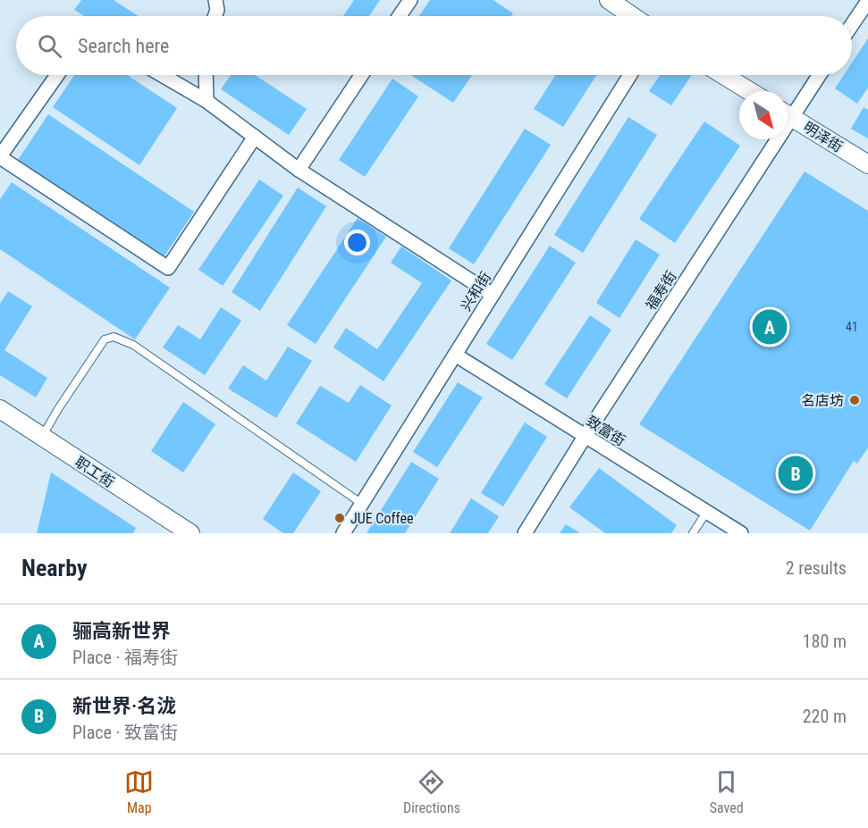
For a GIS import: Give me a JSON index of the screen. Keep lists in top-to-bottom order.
{
  "streets": {
    "street": [
      "明泽街",
      "福寿街",
      "兴和街",
      "致富街",
      "职工街"
    ]
  },
  "crossings": [
    ["福寿街", "致富街"],
    ["兴和街", "致富街"]
  ],
  "places": ["名店坊", "JUE Coffee"],
  "house_numbers": ["41"],
  "north": "bottom right",
  "page": {
    "search": "Search here",
    "pins": ["A", "B"],
    "heading": ["Nearby", "2 results"],
    "list": [
      {
        "mark": "A",
        "name": "骊高新世界",
        "note": "Place · 福寿街",
        "value": "180 m"
      },
      {
        "mark": "B",
        "name": "新世界·名泷",
        "note": "Place · 致富街",
        "value": "220 m"
      }
    ],
    "nav": ["Map", "Directions", "Saved"]
  }
}
